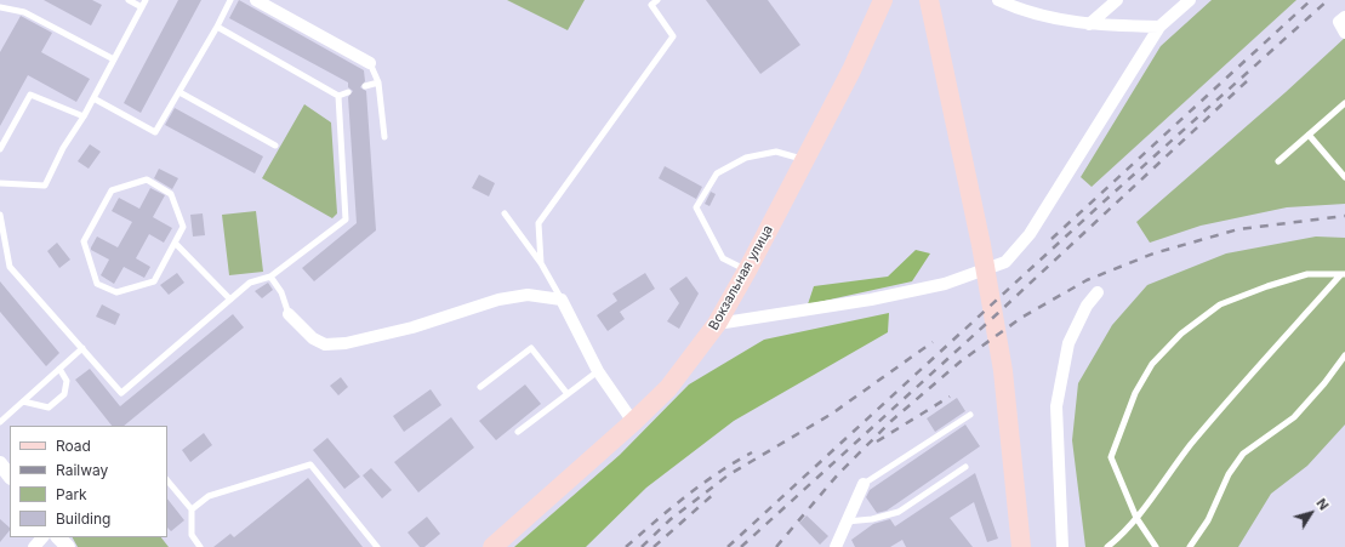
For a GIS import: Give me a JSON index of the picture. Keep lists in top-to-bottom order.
{
  "streets": {
    "main road": ["Вокзальная улица"]
  },
  "legend": [
    "Road",
    "Railway",
    "Park",
    "Building"
  ],
  "north": "top right"
}
